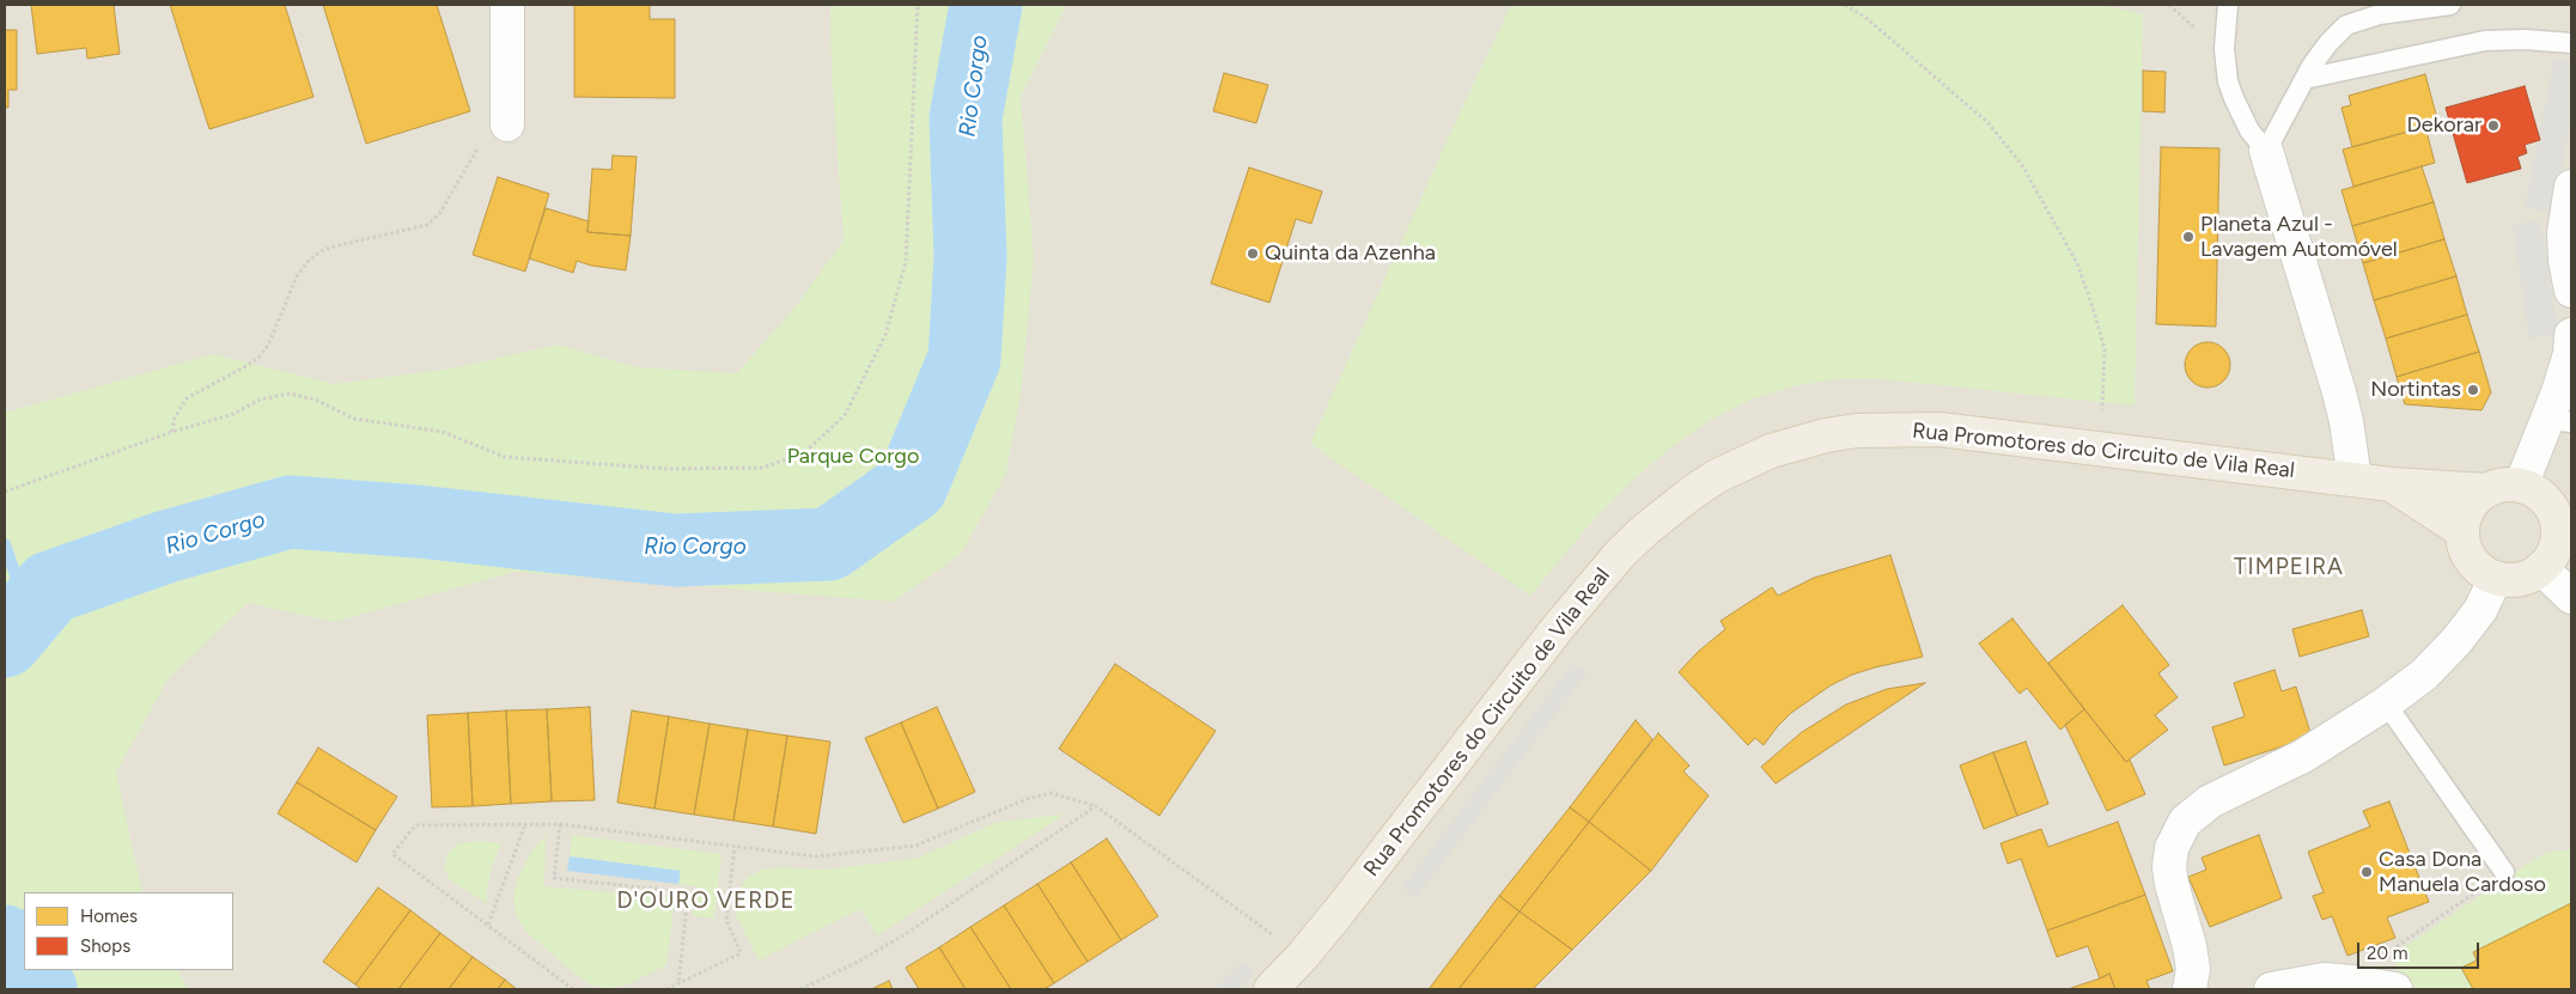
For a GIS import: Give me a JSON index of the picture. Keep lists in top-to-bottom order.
{
  "streets": {
    "main road": ["Rua Promotores do Circuito de Vila Real"]
  },
  "districts": ["TIMPEIRA", "D'OURO VERDE"],
  "water": ["Rio Corgo"],
  "parks": ["Parque Corgo"],
  "places": [
    "Dekorar",
    "Planeta Azul - Lavagem Automóvel",
    "Quinta da Azenha",
    "Nortintas",
    "Casa Dona Manuela Cardoso"
  ],
  "legend": ["Homes", "Shops"],
  "scale_bar": "20 m"
}
